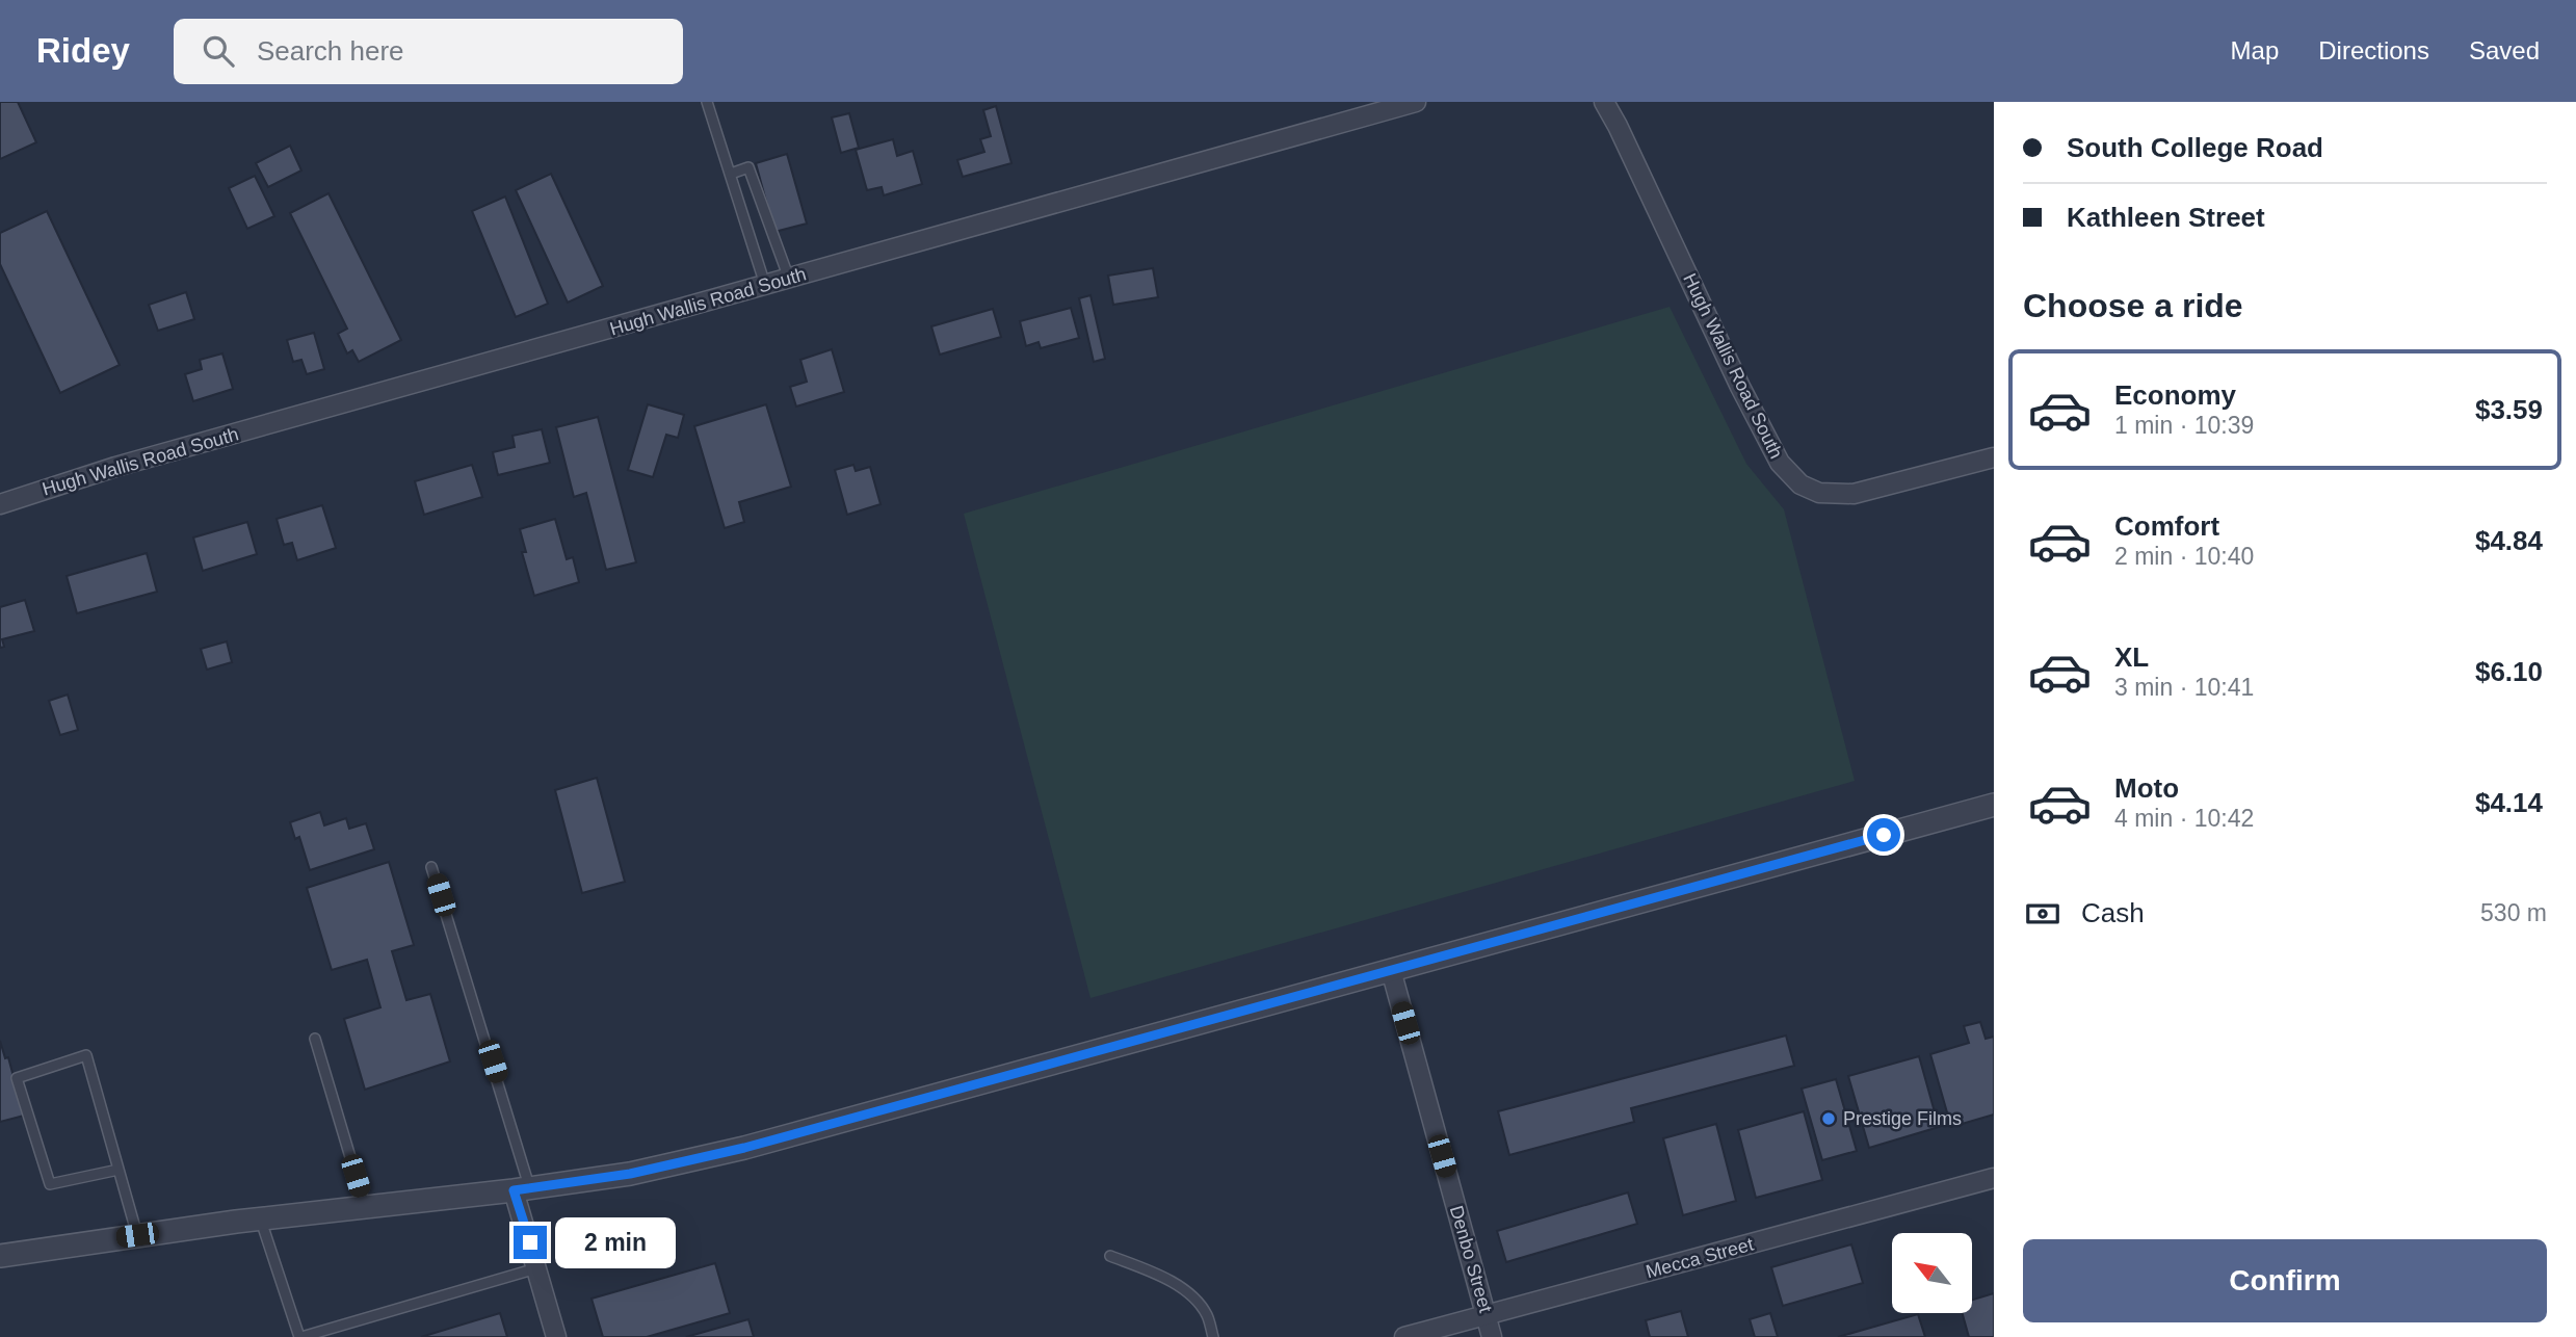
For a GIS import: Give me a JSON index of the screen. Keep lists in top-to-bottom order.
{
  "streets": {
    "street": ["Hugh Wallis Road South", "Mecca Street", "Denbo Street"]
  },
  "crossings": [
    ["Mecca Street", "Denbo Street"]
  ],
  "places": ["Prestige Films"],
  "north": "top left",
  "page": {
    "header": "Ridey",
    "search": "Search here",
    "nav": ["Map", "Directions", "Saved"],
    "banner": ["South College Road", "Kathleen Street"],
    "heading": "Choose a ride",
    "list": [
      {
        "name": "Economy",
        "note": "1 min · 10:39",
        "value": "$3.59"
      },
      {
        "name": "Comfort",
        "note": "2 min · 10:40",
        "value": "$4.84"
      },
      {
        "name": "XL",
        "note": "3 min · 10:41",
        "value": "$6.10"
      },
      {
        "name": "Moto",
        "note": "4 min · 10:42",
        "value": "$4.14"
      }
    ],
    "pay": ["Cash", "530 m"],
    "bubble": "2 min",
    "buttons": "Confirm"
  }
}
